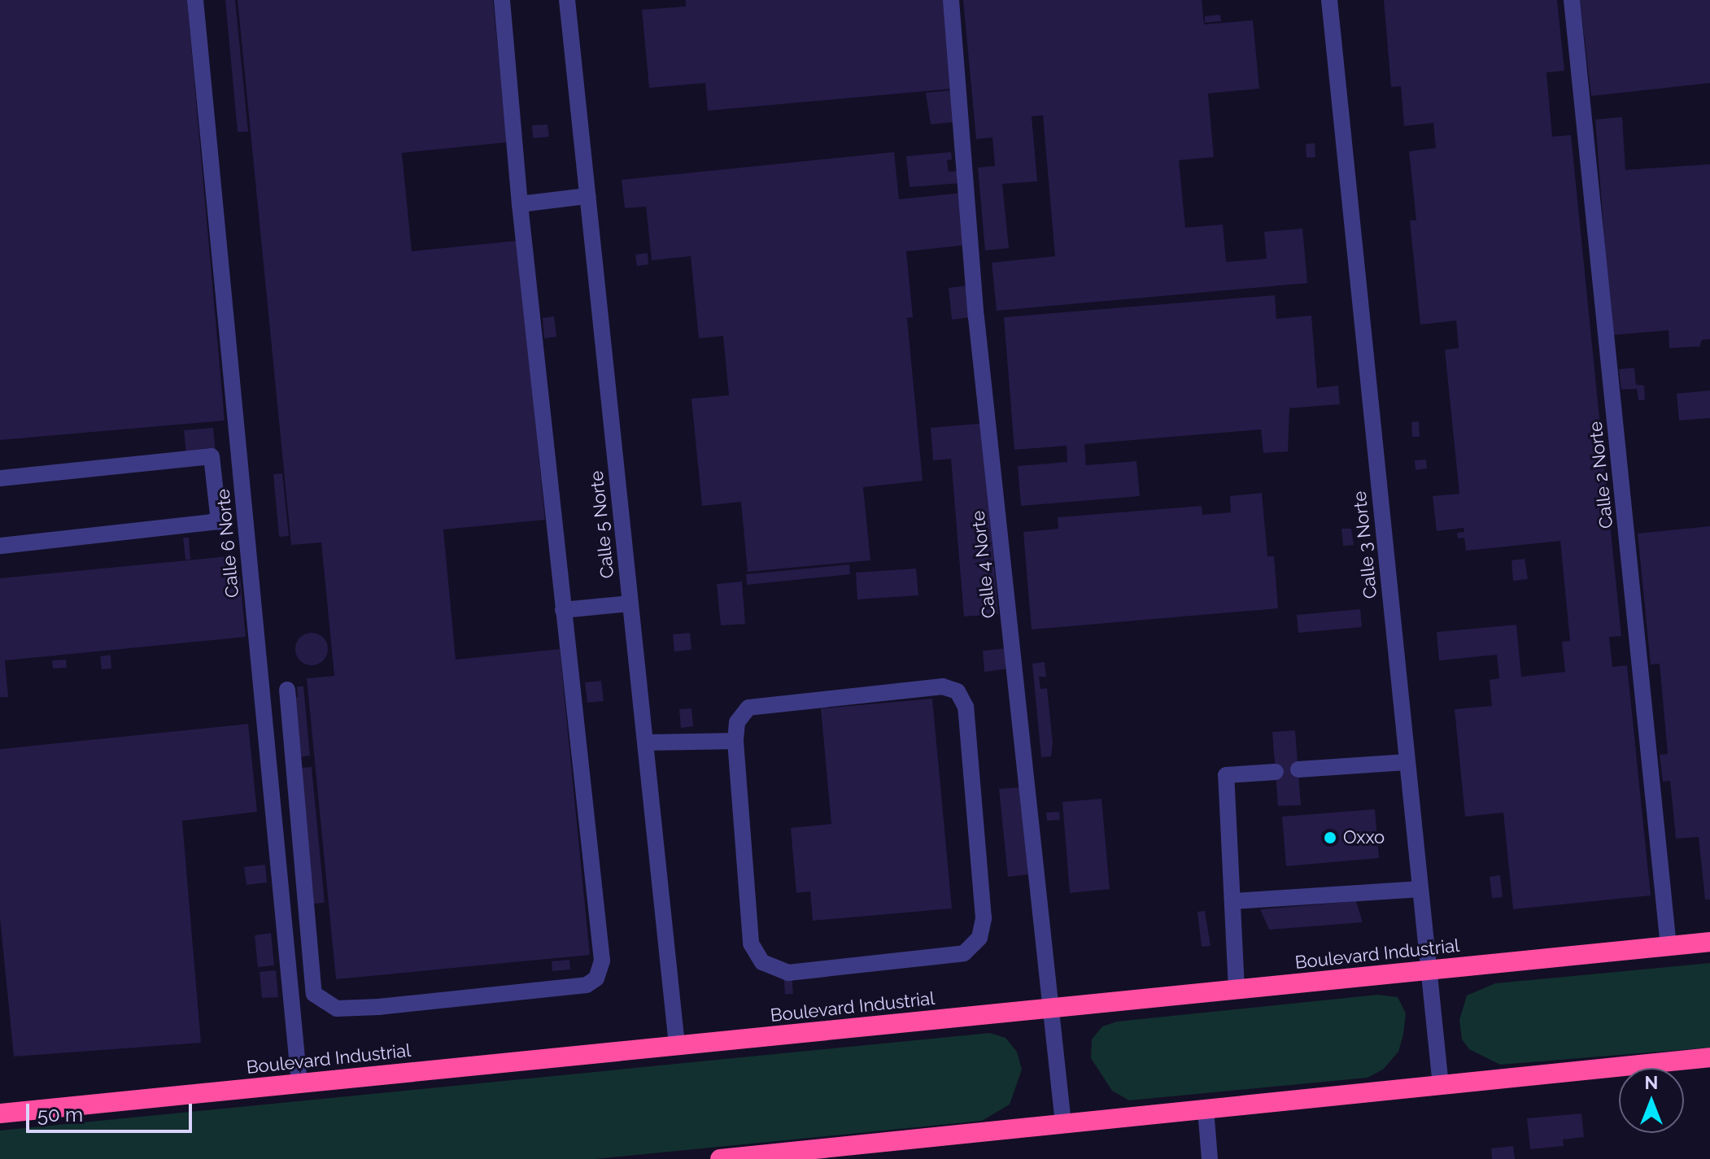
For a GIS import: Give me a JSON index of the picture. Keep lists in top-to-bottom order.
{
  "streets": {
    "highway": ["Boulevard Industrial"],
    "street": [
      "Calle 2 Norte",
      "Calle 5 Norte",
      "Calle 6 Norte",
      "Calle 3 Norte",
      "Calle 4 Norte"
    ]
  },
  "crossings": [
    ["Calle 2 Norte", "Boulevard Industrial"],
    ["Calle 5 Norte", "Boulevard Industrial"],
    ["Calle 6 Norte", "Boulevard Industrial"],
    ["Calle 3 Norte", "Boulevard Industrial"],
    ["Calle 4 Norte", "Boulevard Industrial"]
  ],
  "places": ["Oxxo"],
  "scale_bar": "50 m",
  "north": "top"
}
